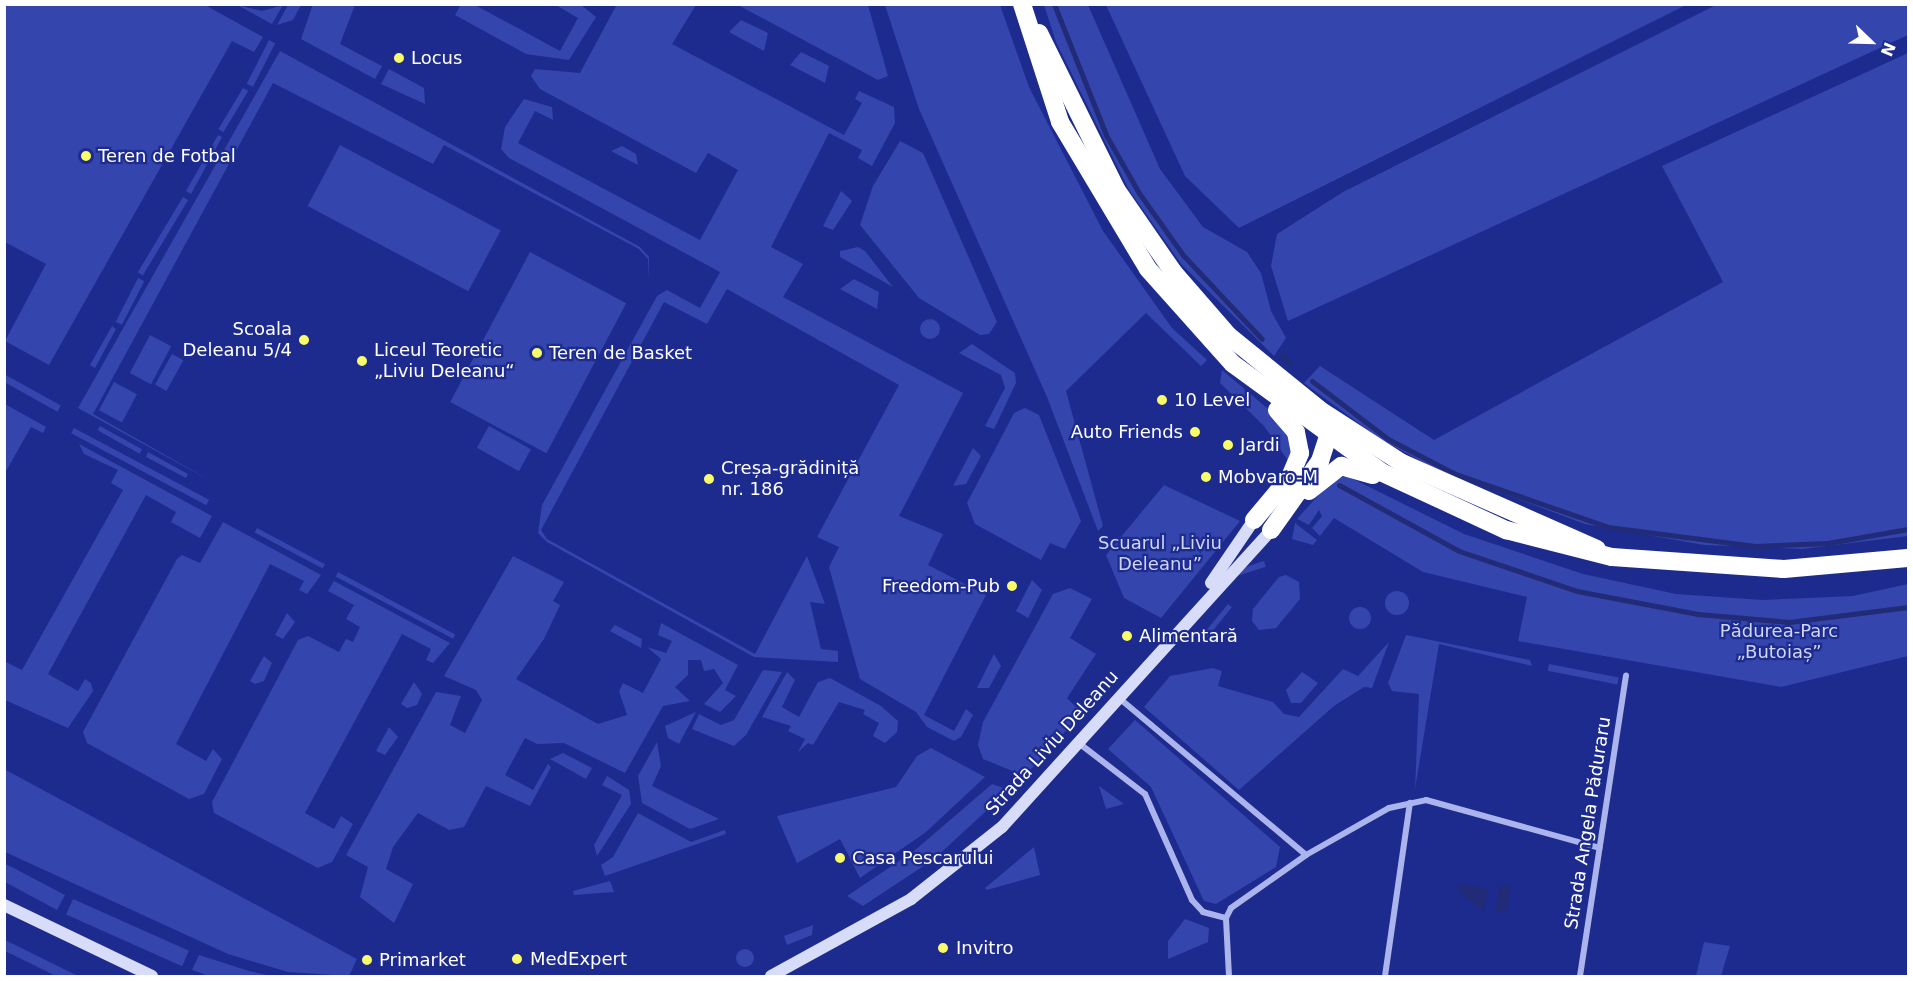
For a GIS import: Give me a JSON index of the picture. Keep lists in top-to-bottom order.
{
  "streets": {
    "main road": ["Strada Liviu Deleanu"],
    "street": ["Strada Angela Păduraru"]
  },
  "parks": ["Scuarul „Liviu Deleanu”", "Pădurea-Parc „Butoiaș”"],
  "places": [
    "Locus",
    "Teren de Fotbal",
    "Scoala Deleanu 5/4",
    "Teren de Basket",
    "Liceul Teoretic „Liviu Deleanu“",
    "10 Level",
    "Auto Friends",
    "Jardi",
    "Mobvaro-M",
    "Creșa-grădiniță nr. 186",
    "Freedom-Pub",
    "Alimentară",
    "Casa Pescarului",
    "Invitro",
    "MedExpert",
    "Primarket"
  ],
  "north": "bottom right"
}
